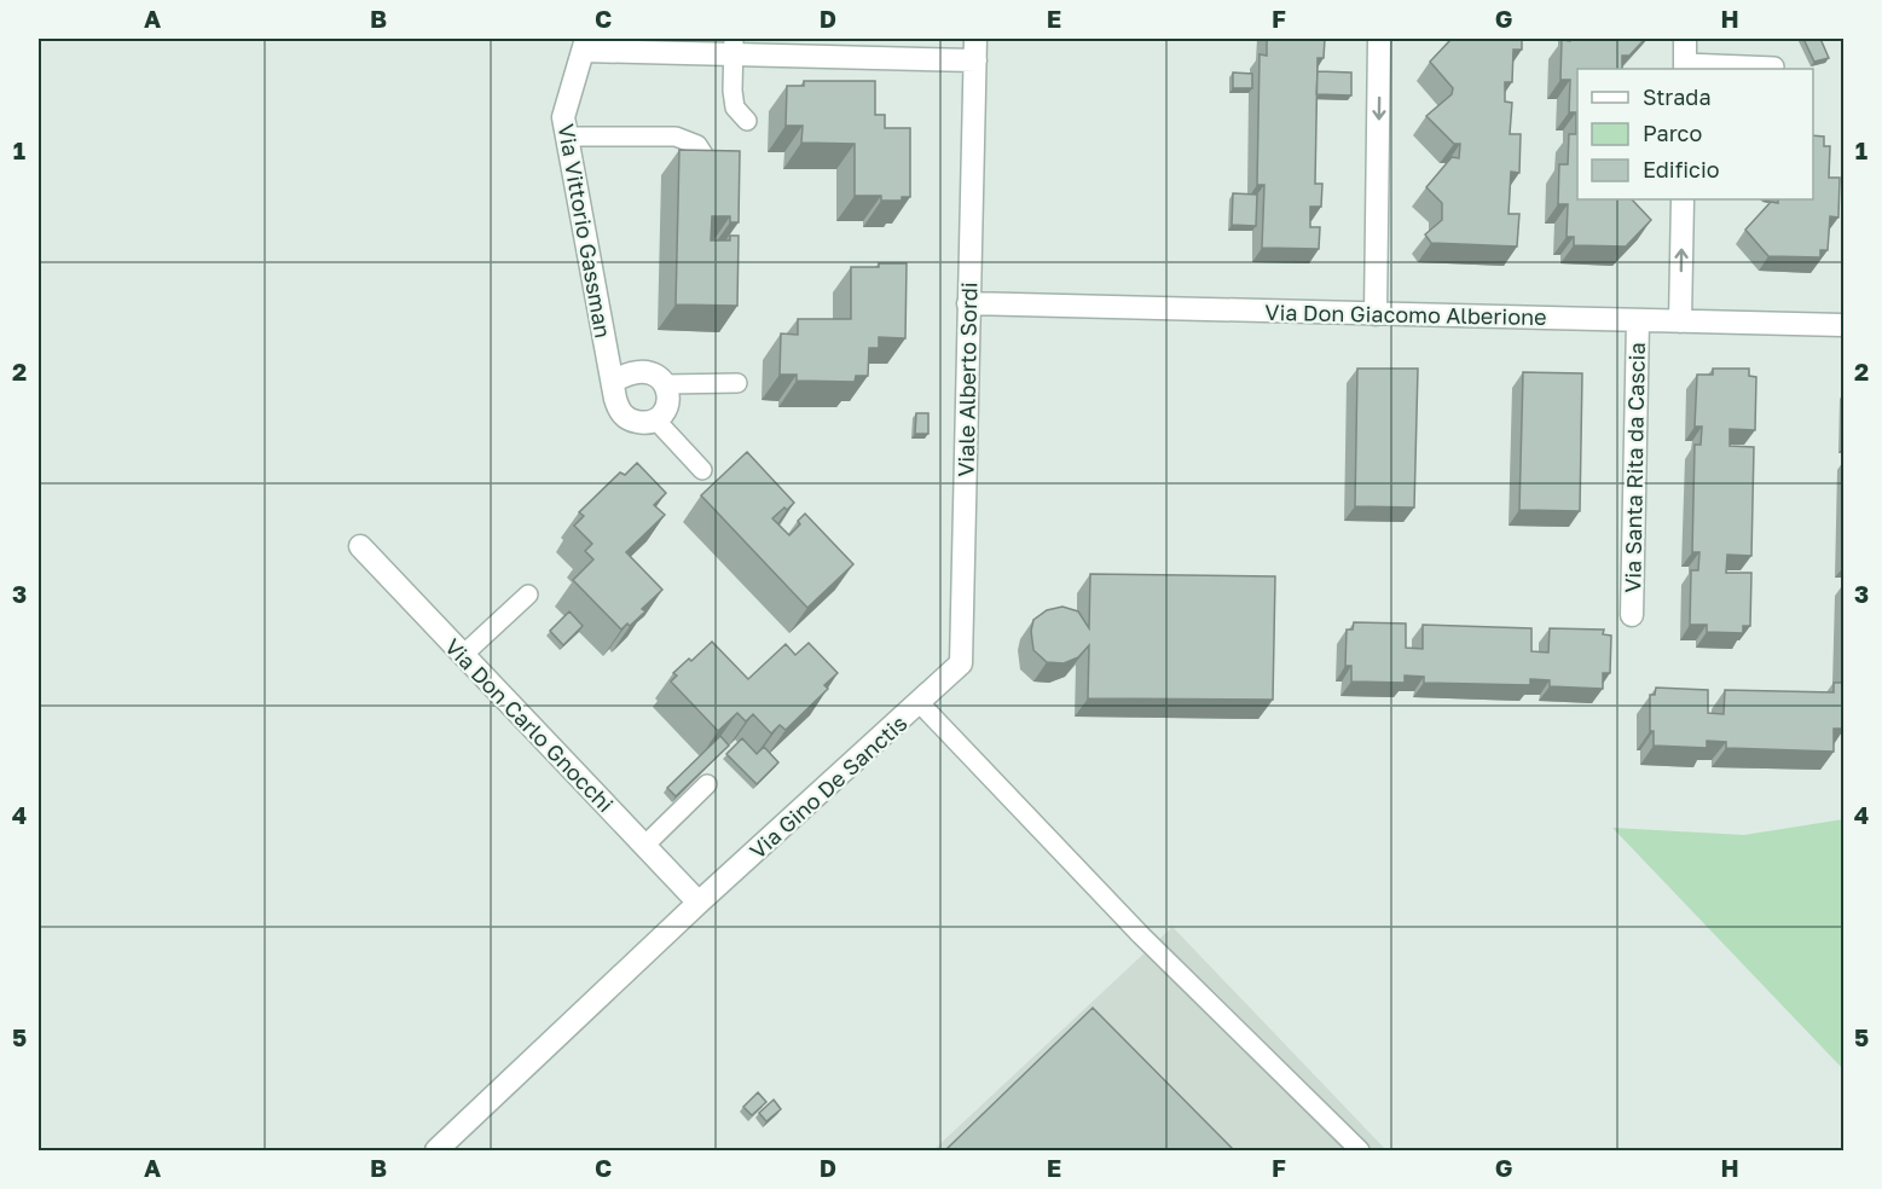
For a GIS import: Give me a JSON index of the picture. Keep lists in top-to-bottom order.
{
  "streets": {
    "street": [
      "Via Vittorio Gassman",
      "Via Don Giacomo Alberione",
      "Viale Alberto Sordi",
      "Via Santa Rita da Cascia",
      "Via Don Carlo Gnocchi",
      "Via Gino De Sanctis"
    ]
  },
  "crossings": [
    ["Via Don Giacomo Alberione", "Viale Alberto Sordi"],
    ["Via Don Giacomo Alberione", "Via Santa Rita da Cascia"],
    ["Viale Alberto Sordi", "Via Gino De Sanctis"],
    ["Via Don Carlo Gnocchi", "Via Gino De Sanctis"]
  ],
  "legend": ["Strada", "Parco", "Edificio"],
  "grid": {
    "columns": [
      "A",
      "B",
      "C",
      "D",
      "E",
      "F",
      "G",
      "H"
    ],
    "rows": [
      "1",
      "2",
      "3",
      "4",
      "5"
    ]
  }
}
